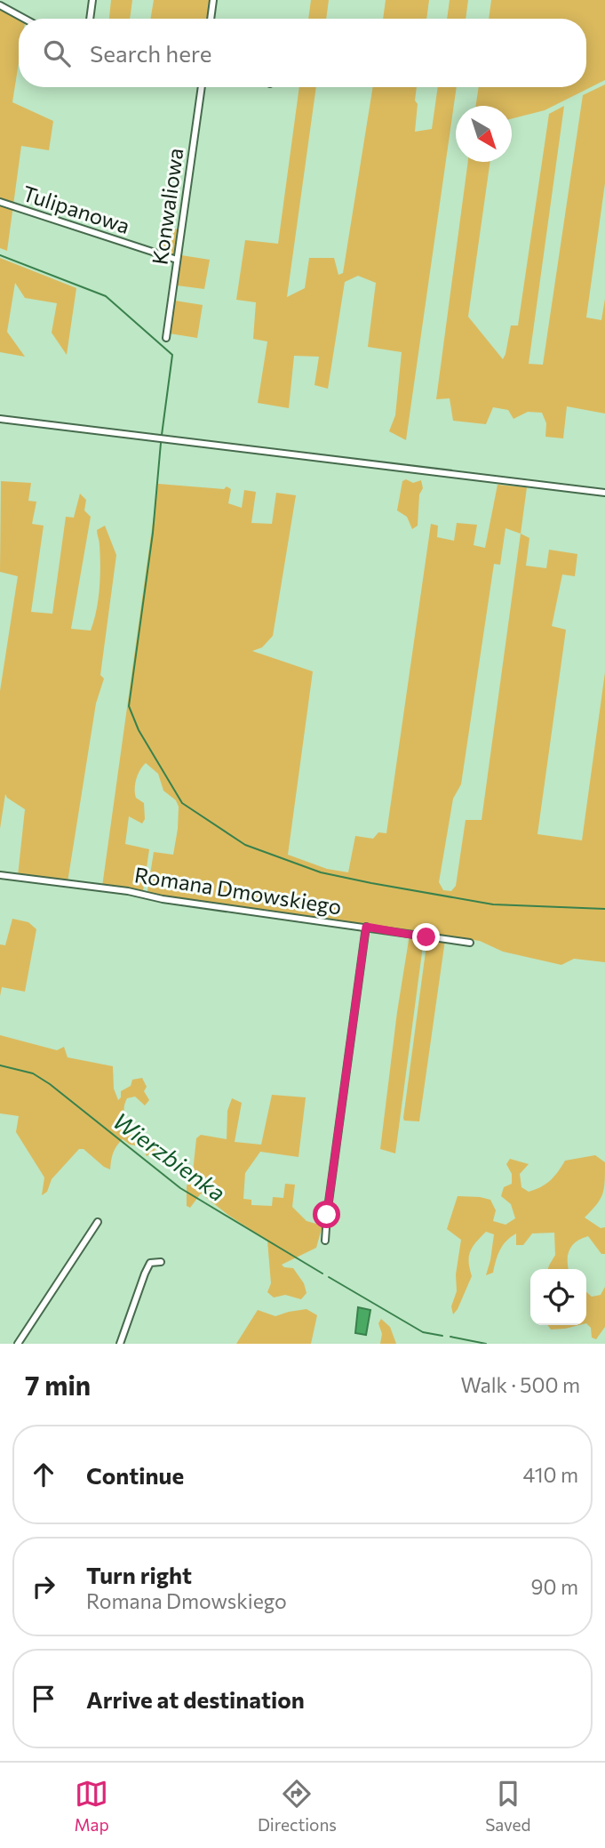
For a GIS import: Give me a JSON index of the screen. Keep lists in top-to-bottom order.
{
  "streets": {
    "street": ["Konwaliowa", "Tulipanowa", "Romana Dmowskiego"]
  },
  "crossings": [
    ["Konwaliowa", "Tulipanowa"]
  ],
  "water": ["Wierzbienka"],
  "north": "bottom right",
  "page": {
    "search": "Search here",
    "heading": ["7 min", "Walk · 500 m"],
    "list": [
      ["Continue", "410 m"],
      ["Turn right", "Romana Dmowskiego", "90 m"],
      "Arrive at destination"
    ],
    "nav": ["Map", "Directions", "Saved"]
  }
}
